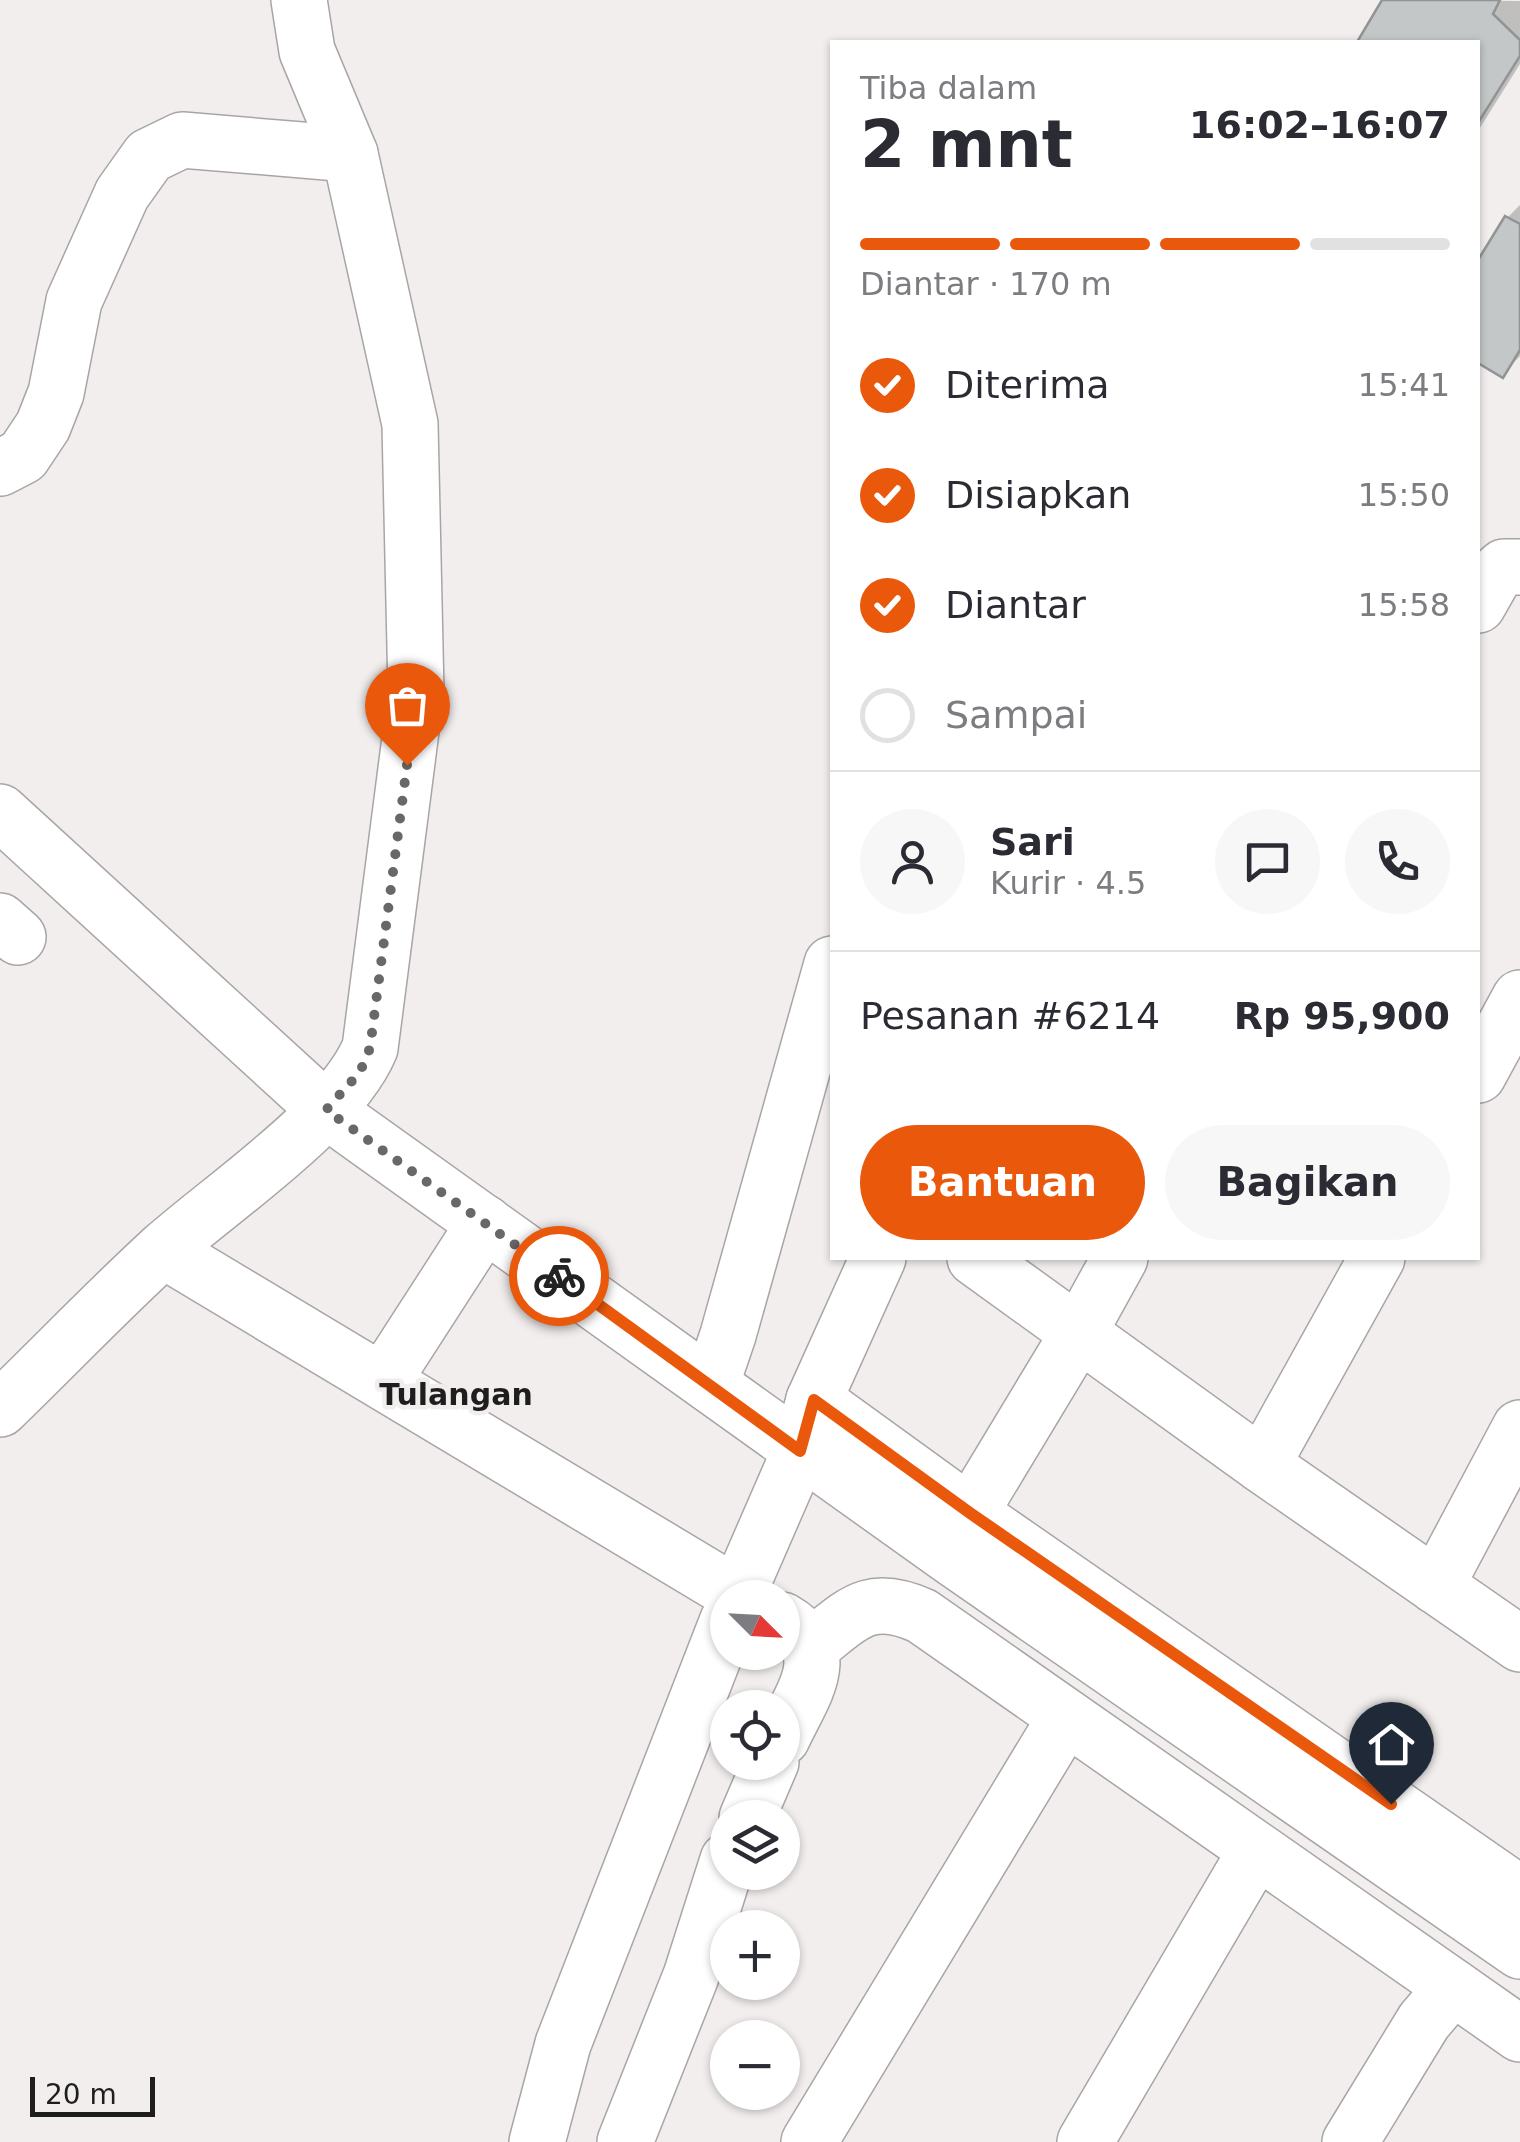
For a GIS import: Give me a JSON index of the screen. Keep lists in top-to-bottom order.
{
  "districts": ["Tulangan"],
  "scale_bar": "20 m",
  "north": "bottom right",
  "page": {
    "heading": ["2 mnt", "Tiba dalam", "16:02–16:07"],
    "panel": [
      "Sari",
      "Kurir · 4.5",
      "Pesanan #6214",
      "Rp 95,900"
    ],
    "bar": "Diantar · 170 m",
    "list": [
      ["Diterima", "15:41"],
      ["Disiapkan", "15:50"],
      ["Diantar", "15:58"],
      "Sampai"
    ],
    "buttons": ["Bantuan", "Bagikan"],
    "map_buttons": ["+", "−"],
    "scale": "20 m"
  }
}
